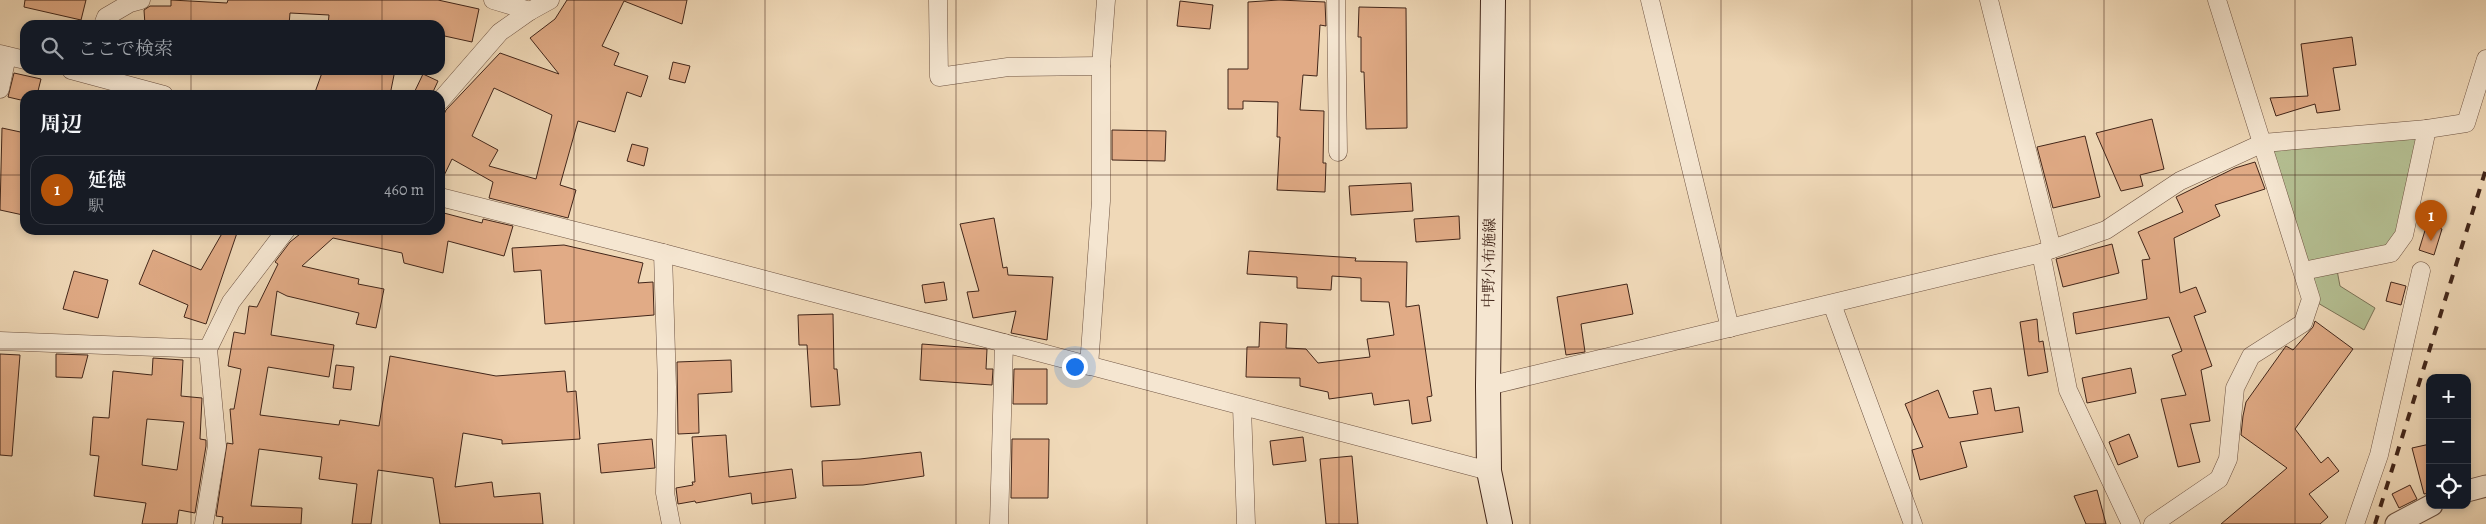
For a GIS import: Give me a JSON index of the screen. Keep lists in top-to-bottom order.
{
  "streets": {
    "main road": ["中野小布施線"]
  },
  "page": {
    "search": "ここで検索",
    "heading": "周辺",
    "list": [
      {
        "mark": "1",
        "name": "延徳",
        "note": "駅",
        "value": "460 m"
      }
    ],
    "pins": "1",
    "map_buttons": ["+", "−"]
  }
}
